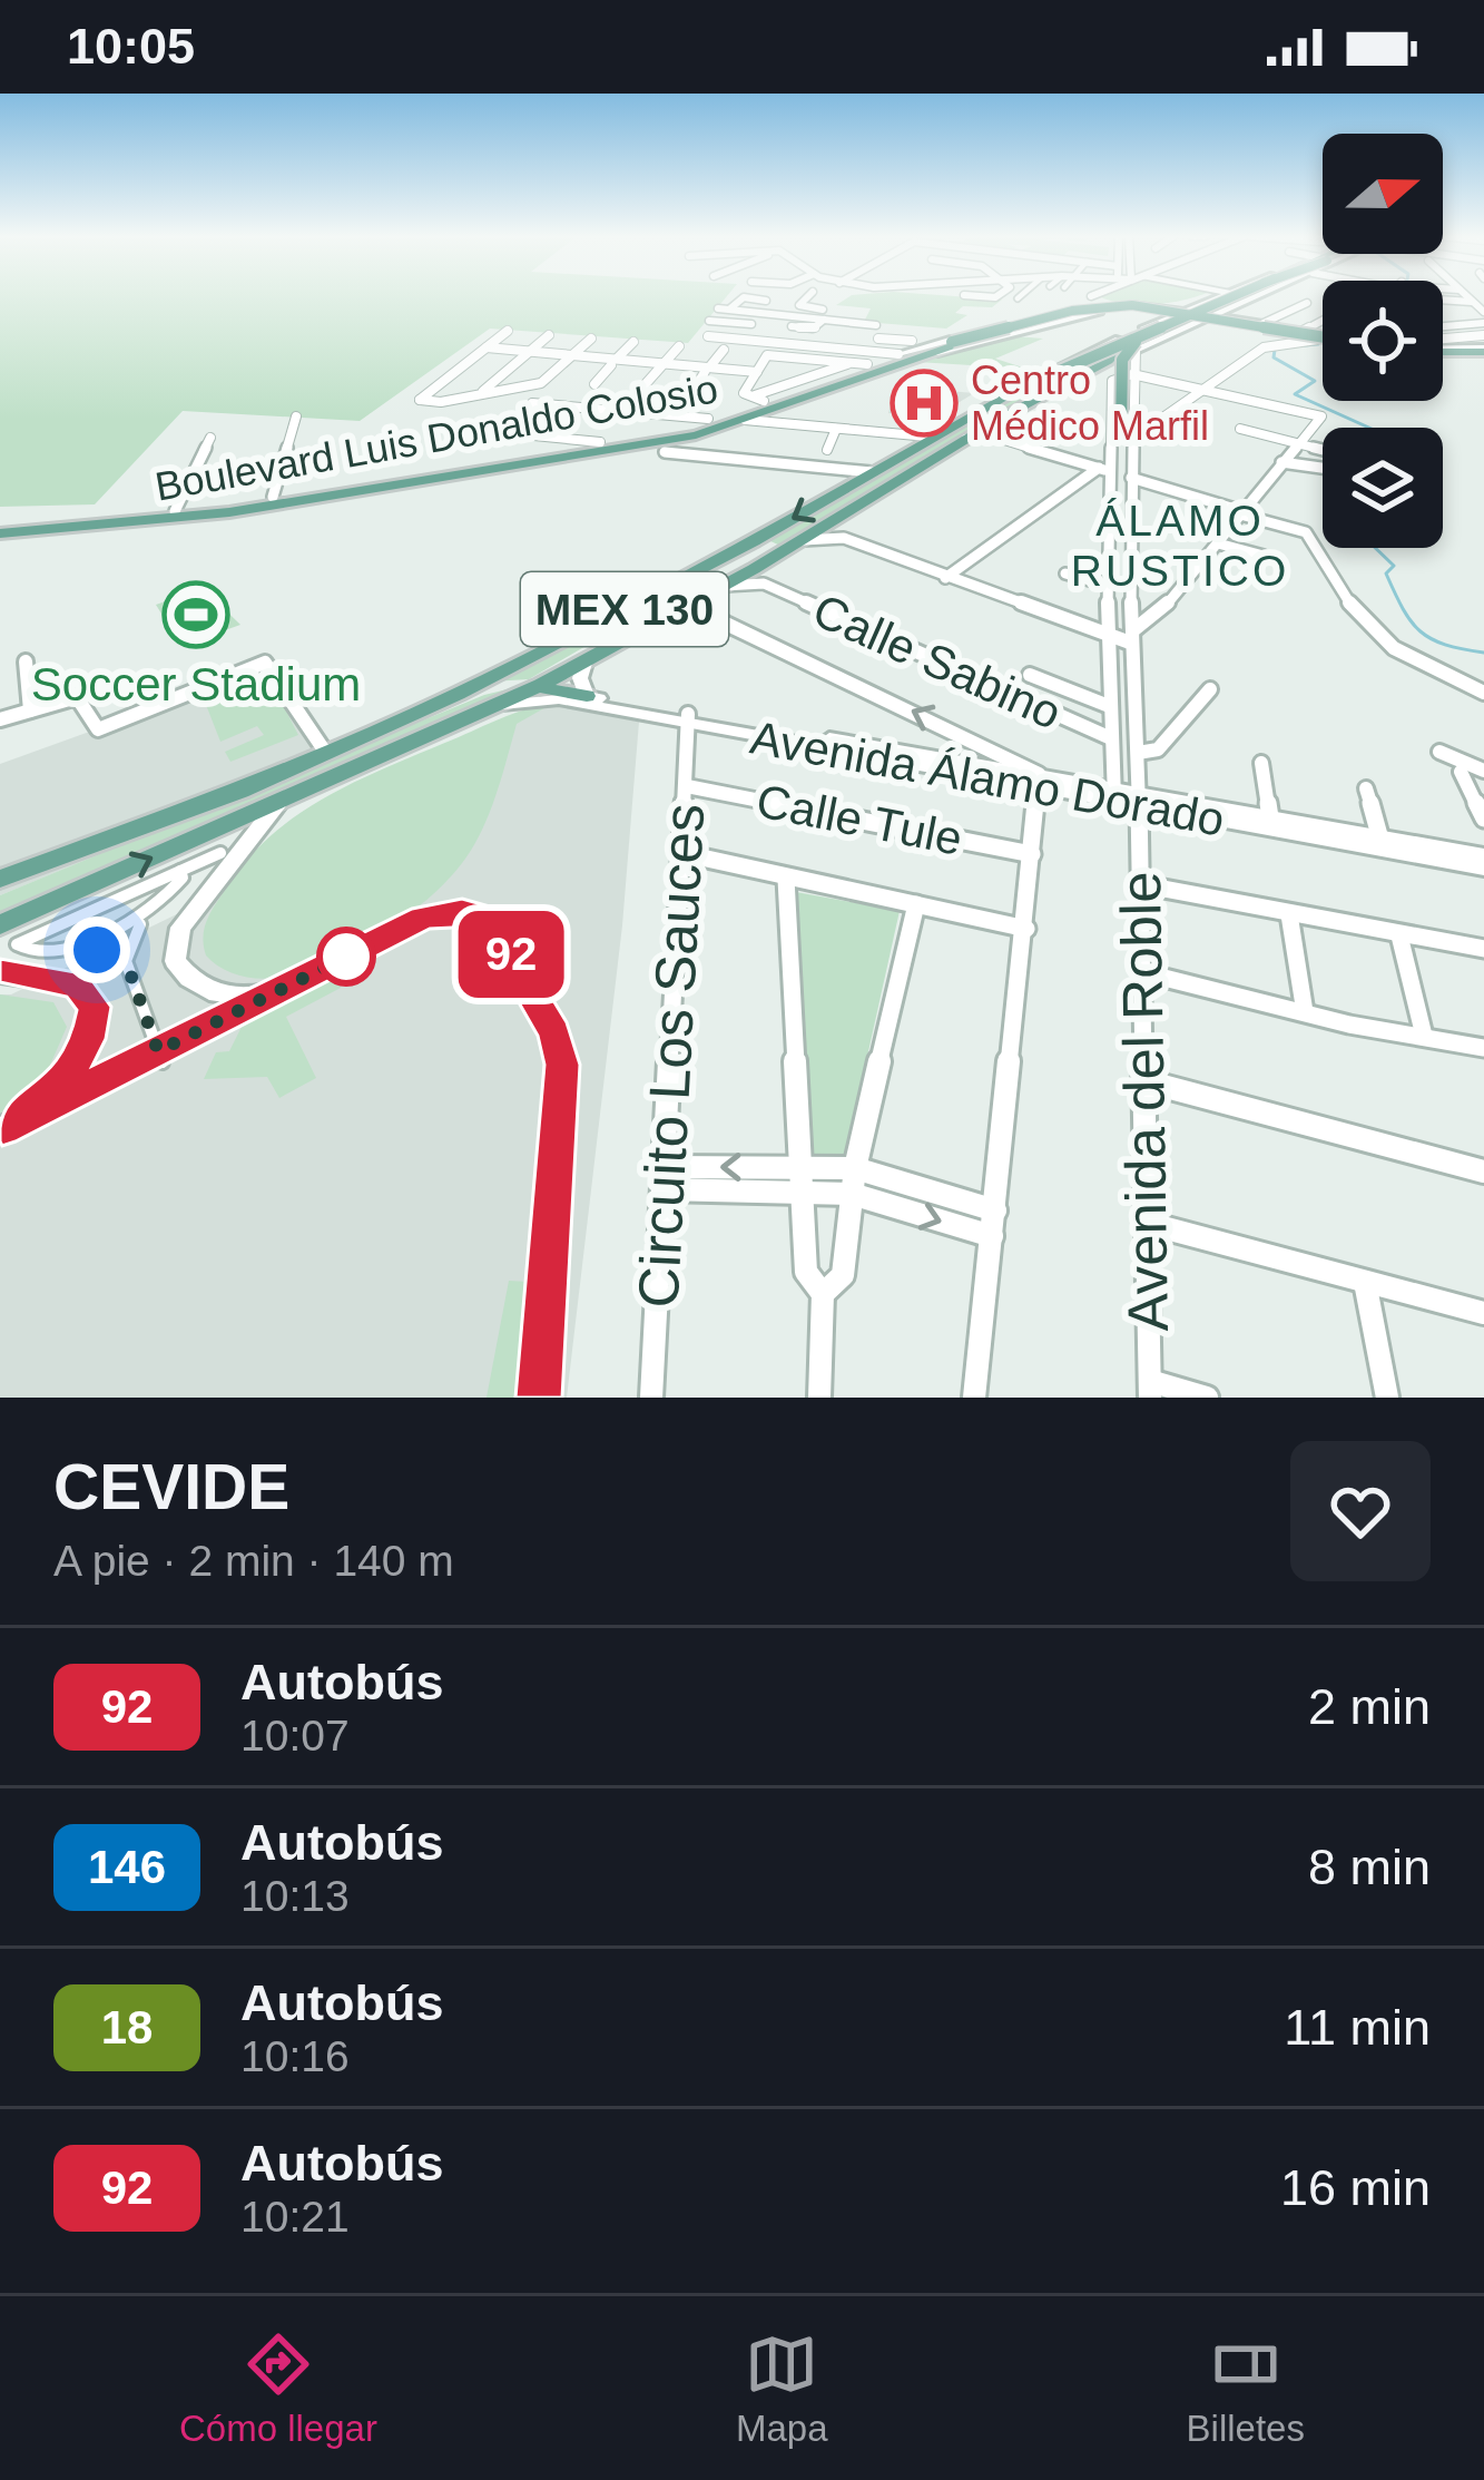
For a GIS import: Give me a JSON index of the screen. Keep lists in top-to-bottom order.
{
  "streets": {
    "main road": ["Boulevard Luis Donaldo Colosio", "MEX 130"],
    "street": [
      "Calle Sabino",
      "Avenida Álamo Dorado",
      "Calle Tule",
      "Circuito Los Sauces",
      "Avenida del Roble"
    ]
  },
  "crossings": [
    ["Boulevard Luis Donaldo Colosio", "MEX 130"],
    ["MEX 130", "Calle Sabino"],
    ["MEX 130", "Avenida Álamo Dorado"],
    ["Avenida Álamo Dorado", "Circuito Los Sauces"],
    ["Avenida Álamo Dorado", "Avenida del Roble"],
    ["Calle Tule", "Circuito Los Sauces"]
  ],
  "districts": ["ÁLAMO RUSTICO"],
  "places": {
    "hospital": ["Centro Médico Marfil"],
    "sports": ["Soccer Stadium"]
  },
  "lines": ["bus line 92"],
  "north": "right",
  "page": {
    "status": "10:05",
    "on_map": "92",
    "heading": ["CEVIDE", "A pie · 2 min · 140 m"],
    "list": [
      {
        "mark": "92",
        "name": "Autobús",
        "note": "10:07",
        "value": "2 min"
      },
      {
        "mark": "146",
        "name": "Autobús",
        "note": "10:13",
        "value": "8 min"
      },
      {
        "mark": "18",
        "name": "Autobús",
        "note": "10:16",
        "value": "11 min"
      },
      {
        "mark": "92",
        "name": "Autobús",
        "note": "10:21",
        "value": "16 min"
      }
    ],
    "tabs": ["Cómo llegar", "Mapa", "Billetes"]
  }
}
